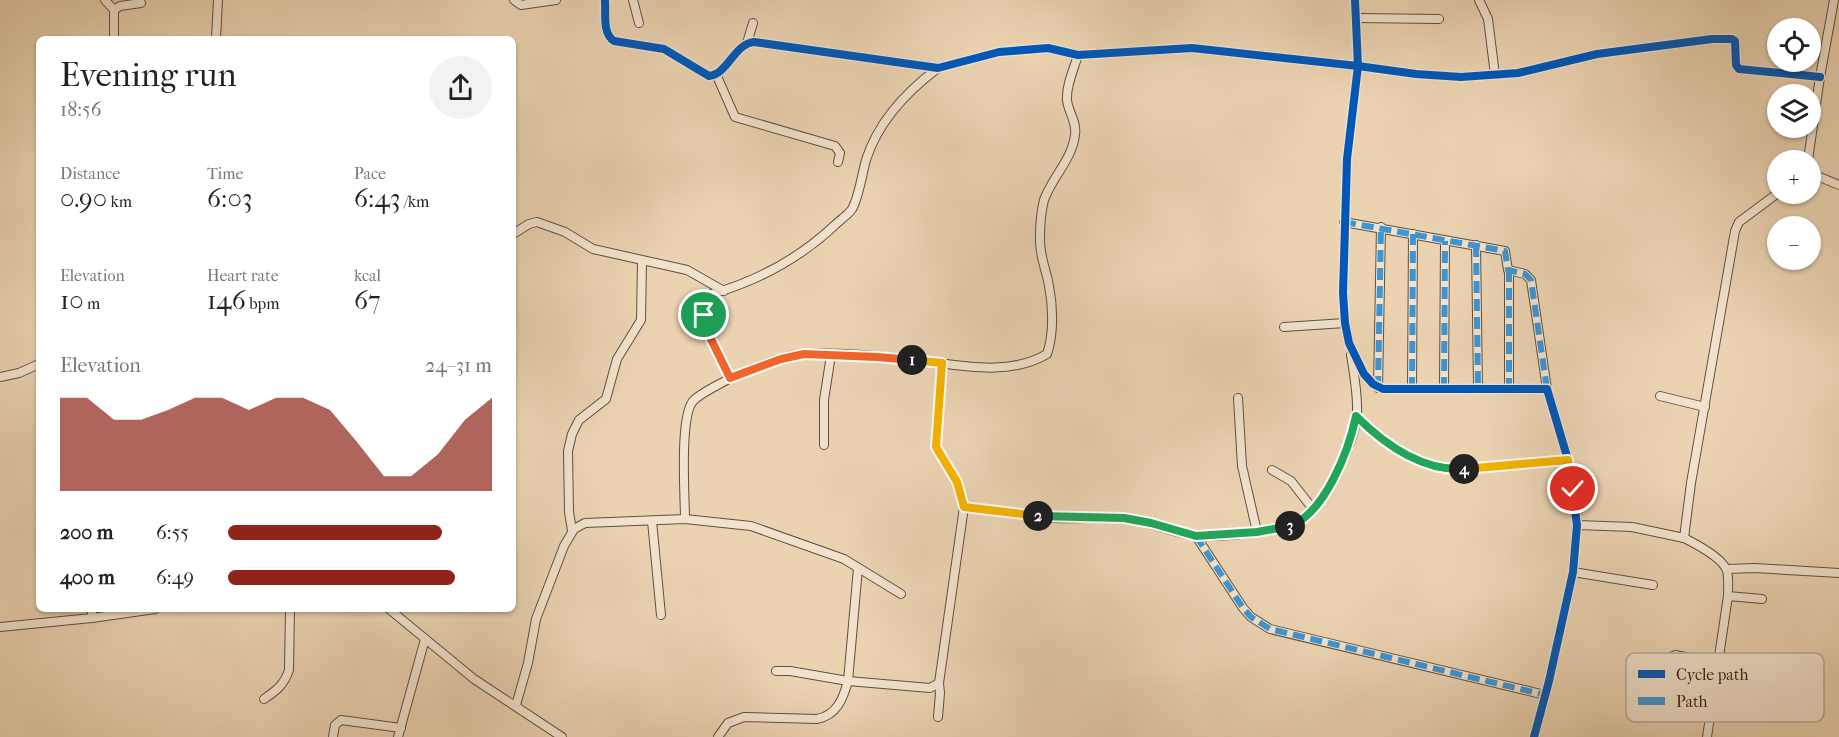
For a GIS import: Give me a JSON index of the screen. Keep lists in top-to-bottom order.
{
  "legend": ["Cycle path", "Path"],
  "page": {
    "map_buttons": ["+", "−"],
    "heading": ["Evening run", "18:56"],
    "stats": [
      ["Distance", "0.90 km"],
      ["Time", "6:03"],
      ["Pace", "6:43 /km"],
      ["Elevation", "10 m"],
      ["Heart rate", "146 bpm"],
      ["kcal", "67"]
    ],
    "chart": ["Elevation", "24–31 m"],
    "pins": [
      "1",
      "4",
      "2",
      "3"
    ],
    "list": [
      {
        "name": "200 m",
        "note": "6:55"
      },
      {
        "name": "400 m",
        "note": "6:49"
      }
    ]
  }
}
